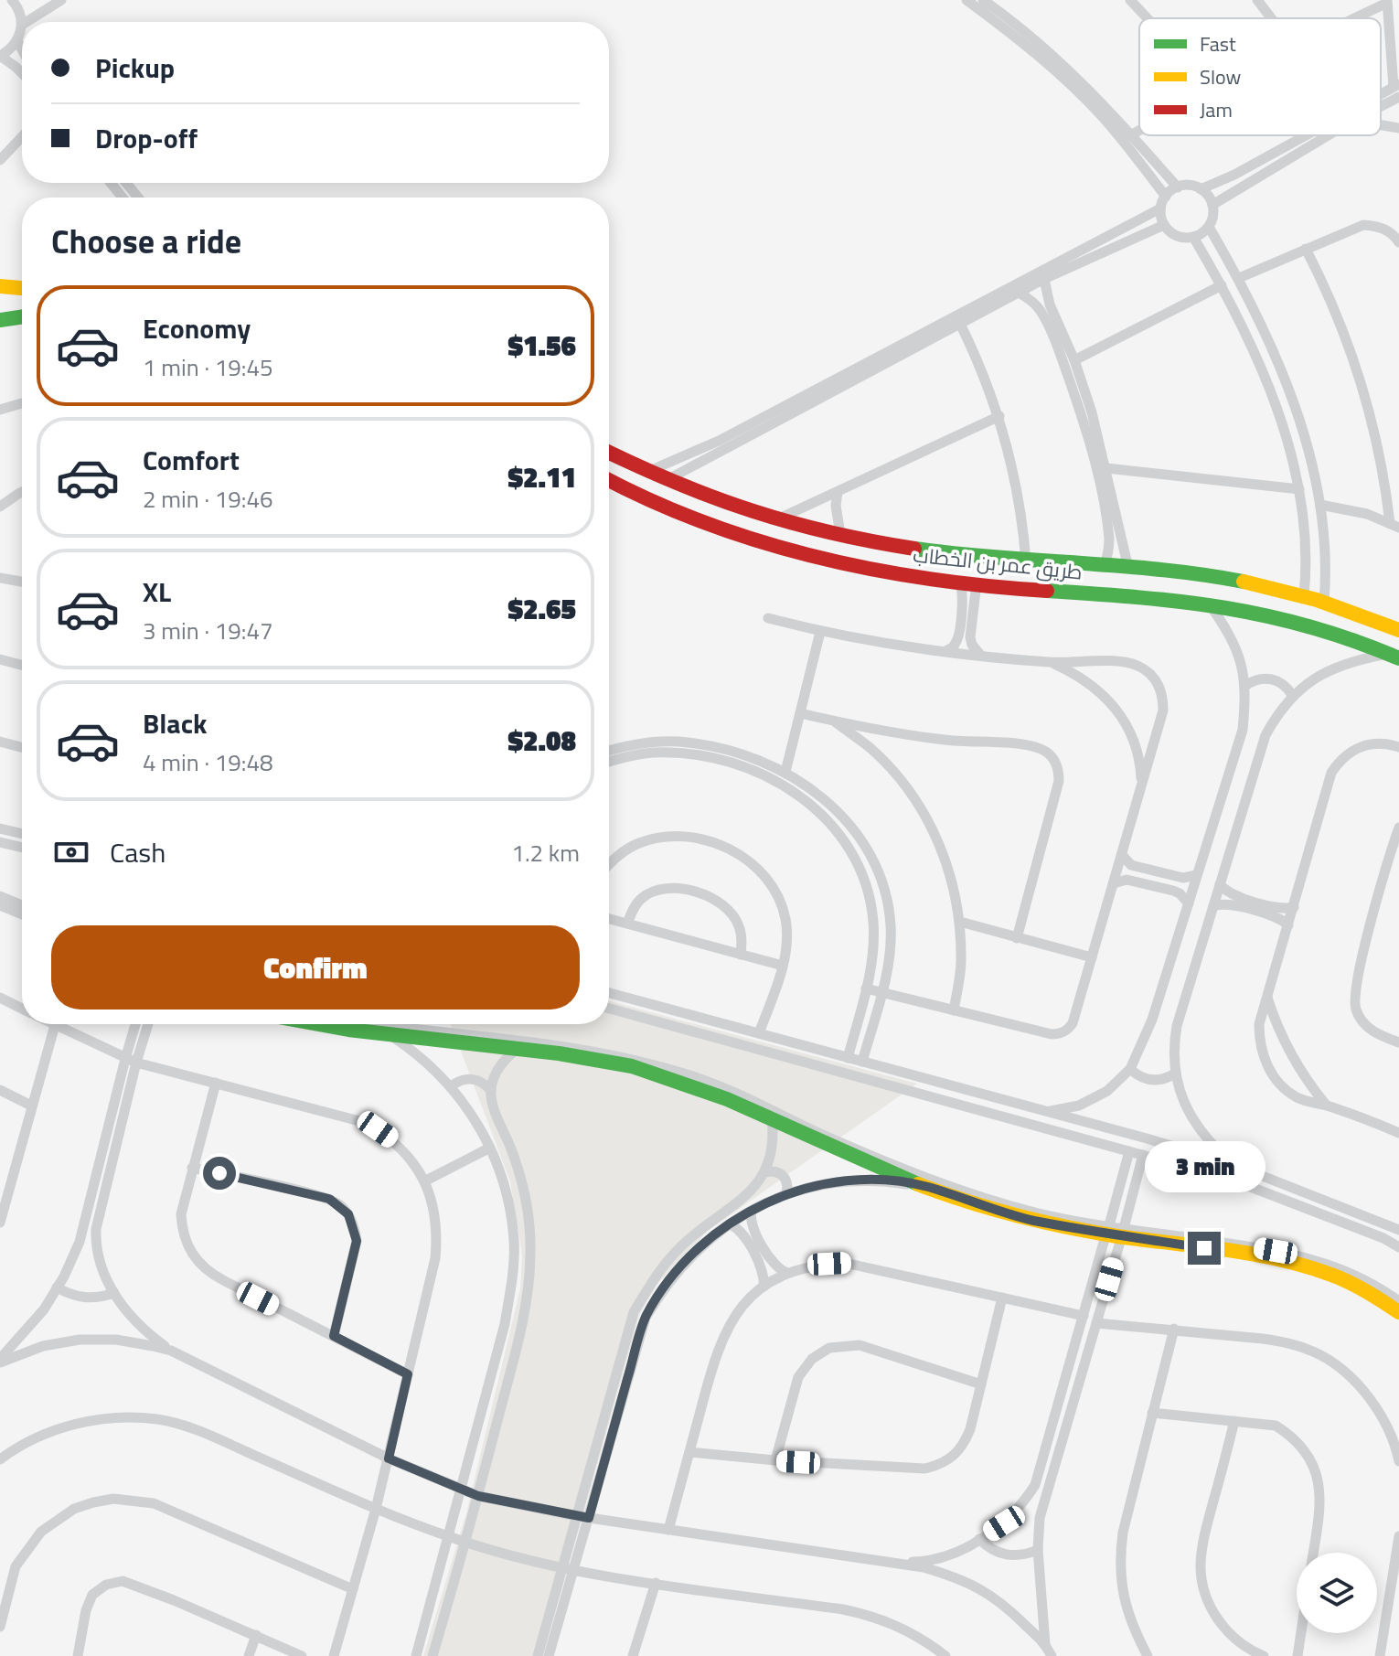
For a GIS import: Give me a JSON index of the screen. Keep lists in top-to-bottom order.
{
  "streets": {
    "street": ["طريق عمر بن الخطاب"]
  },
  "legend": ["Fast", "Slow", "Jam"],
  "page": {
    "banner": ["Pickup", "Drop-off"],
    "heading": "Choose a ride",
    "list": [
      {
        "name": "Economy",
        "note": "1 min · 19:45",
        "value": "$1.56"
      },
      {
        "name": "Comfort",
        "note": "2 min · 19:46",
        "value": "$2.11"
      },
      {
        "name": "XL",
        "note": "3 min · 19:47",
        "value": "$2.65"
      },
      {
        "name": "Black",
        "note": "4 min · 19:48",
        "value": "$2.08"
      }
    ],
    "pay": ["Cash", "1.2 km"],
    "buttons": "Confirm",
    "bubble": "3 min"
  }
}
